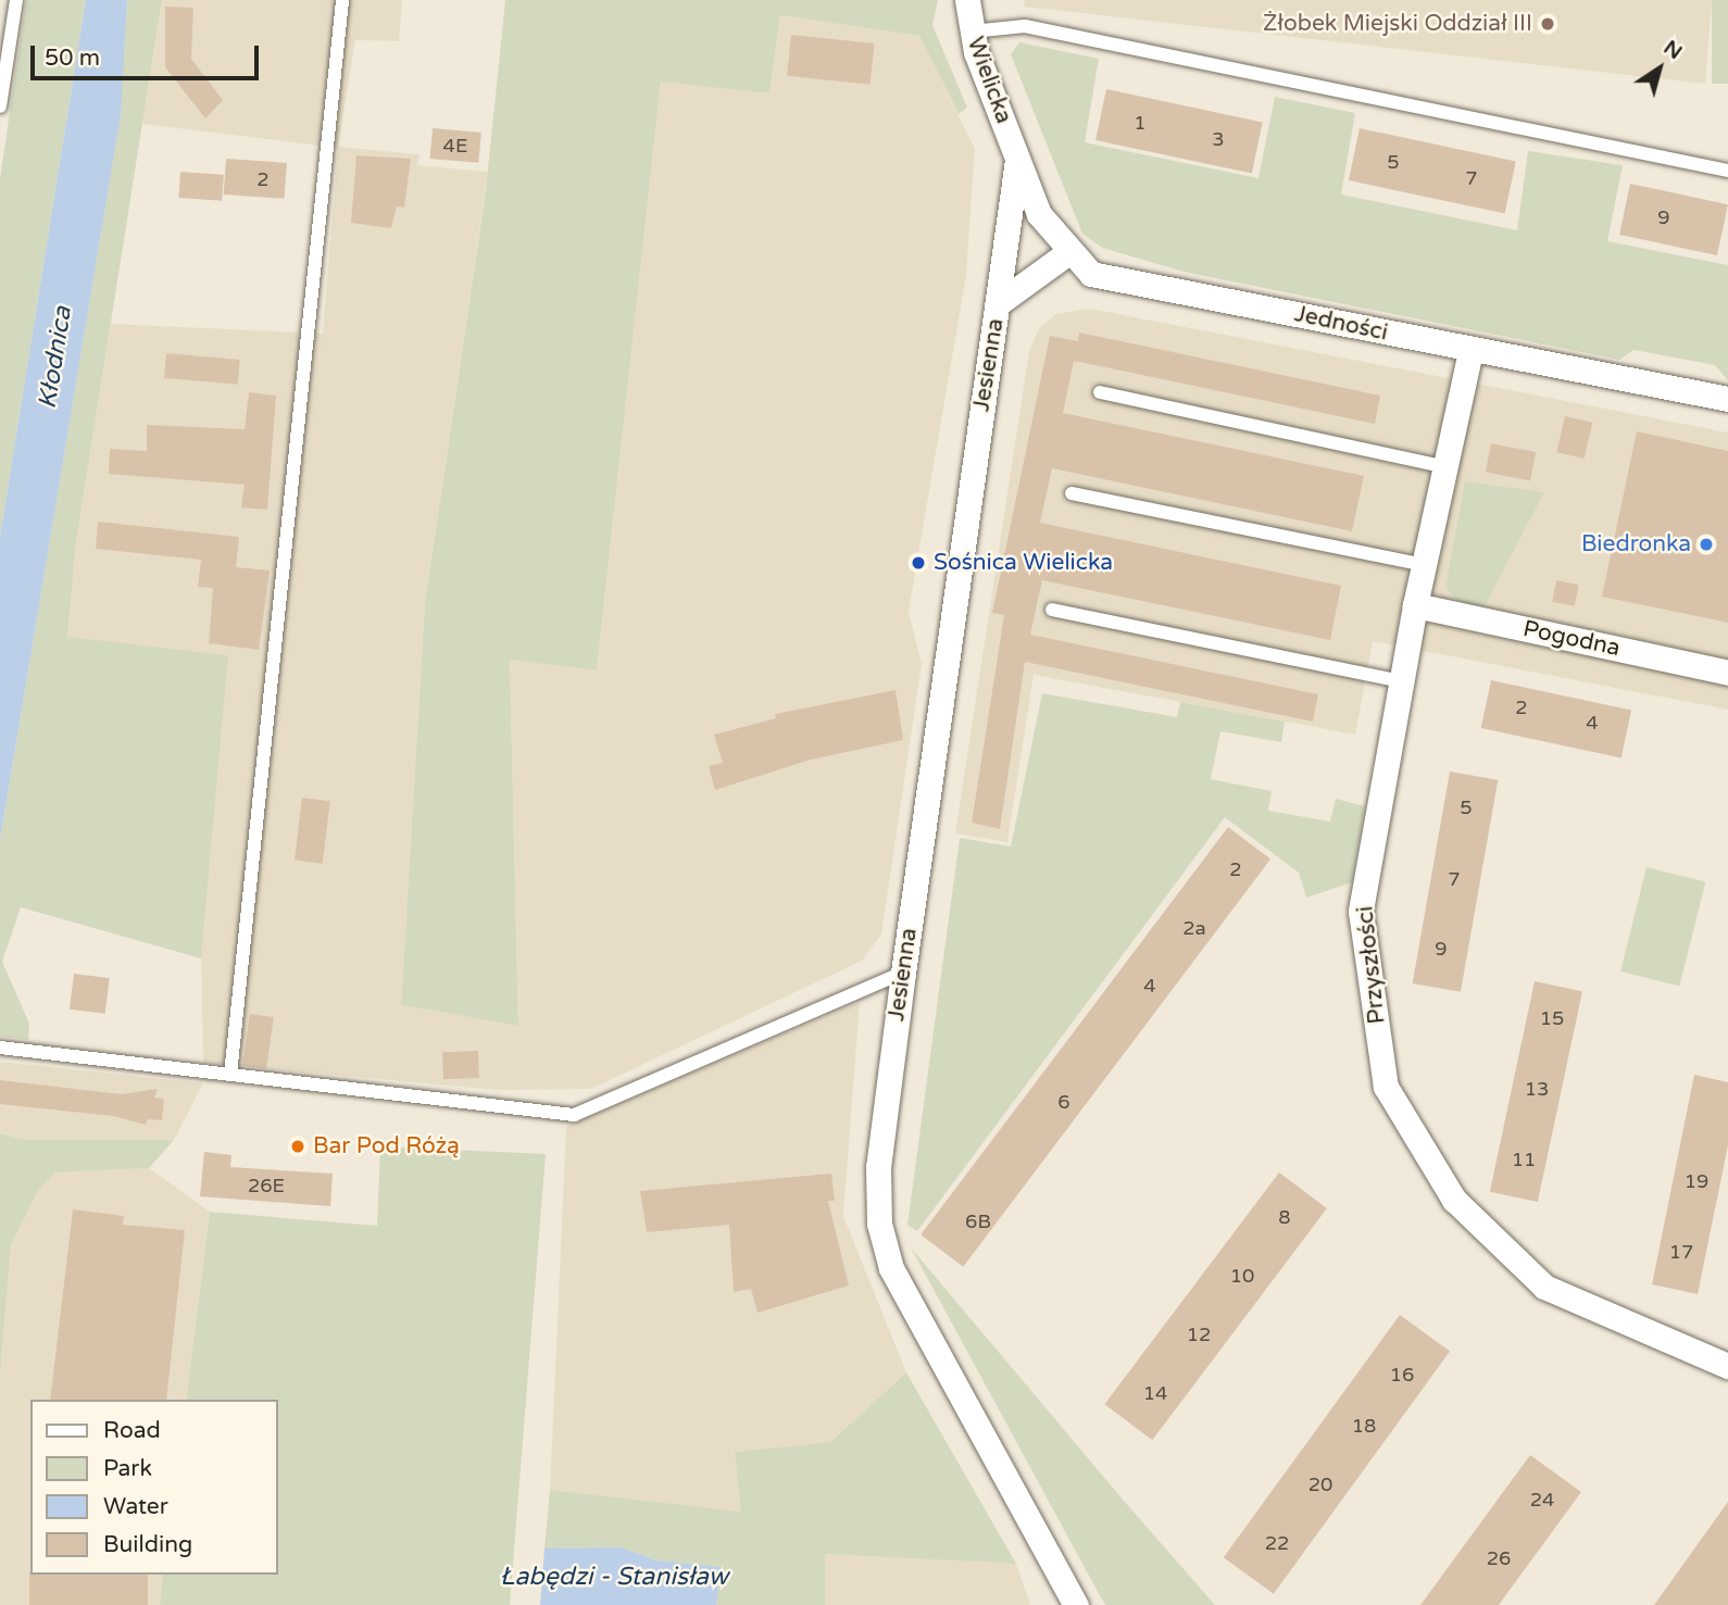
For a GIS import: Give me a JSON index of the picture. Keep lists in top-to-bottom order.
{
  "streets": {
    "street": [
      "Wielicka",
      "Jedności",
      "Jesienna",
      "Pogodna",
      "Przyszłości"
    ]
  },
  "crossings": [
    ["Wielicka", "Jedności"],
    ["Wielicka", "Jesienna"],
    ["Jedności", "Jesienna"],
    ["Jedności", "Przyszłości"],
    ["Pogodna", "Przyszłości"]
  ],
  "water": ["Kłodnica", "Łabędzi - Stanisław"],
  "places": [
    "Żłobek Miejski Oddział III",
    "Biedronka",
    "Sośnica Wielicka",
    "Bar Pod Różą"
  ],
  "house_numbers": [
    "1",
    "3",
    "4E",
    "5",
    "7",
    "2",
    "9",
    "2",
    "4",
    "5",
    "2",
    "7",
    "2a",
    "9",
    "4",
    "15",
    "13",
    "6",
    "11",
    "19",
    "26E",
    "8",
    "6B",
    "17",
    "10",
    "12",
    "16",
    "14",
    "18",
    "20",
    "24",
    "22",
    "26"
  ],
  "legend": [
    "Road",
    "Park",
    "Water",
    "Building"
  ],
  "scale_bar": "50 m",
  "north": "top right"
}
